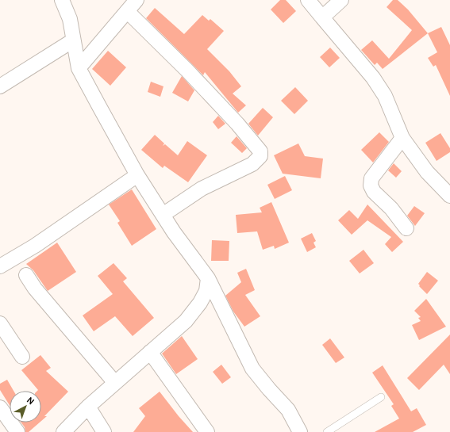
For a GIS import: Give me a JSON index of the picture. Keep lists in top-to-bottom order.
{
  "north": "top right"
}
